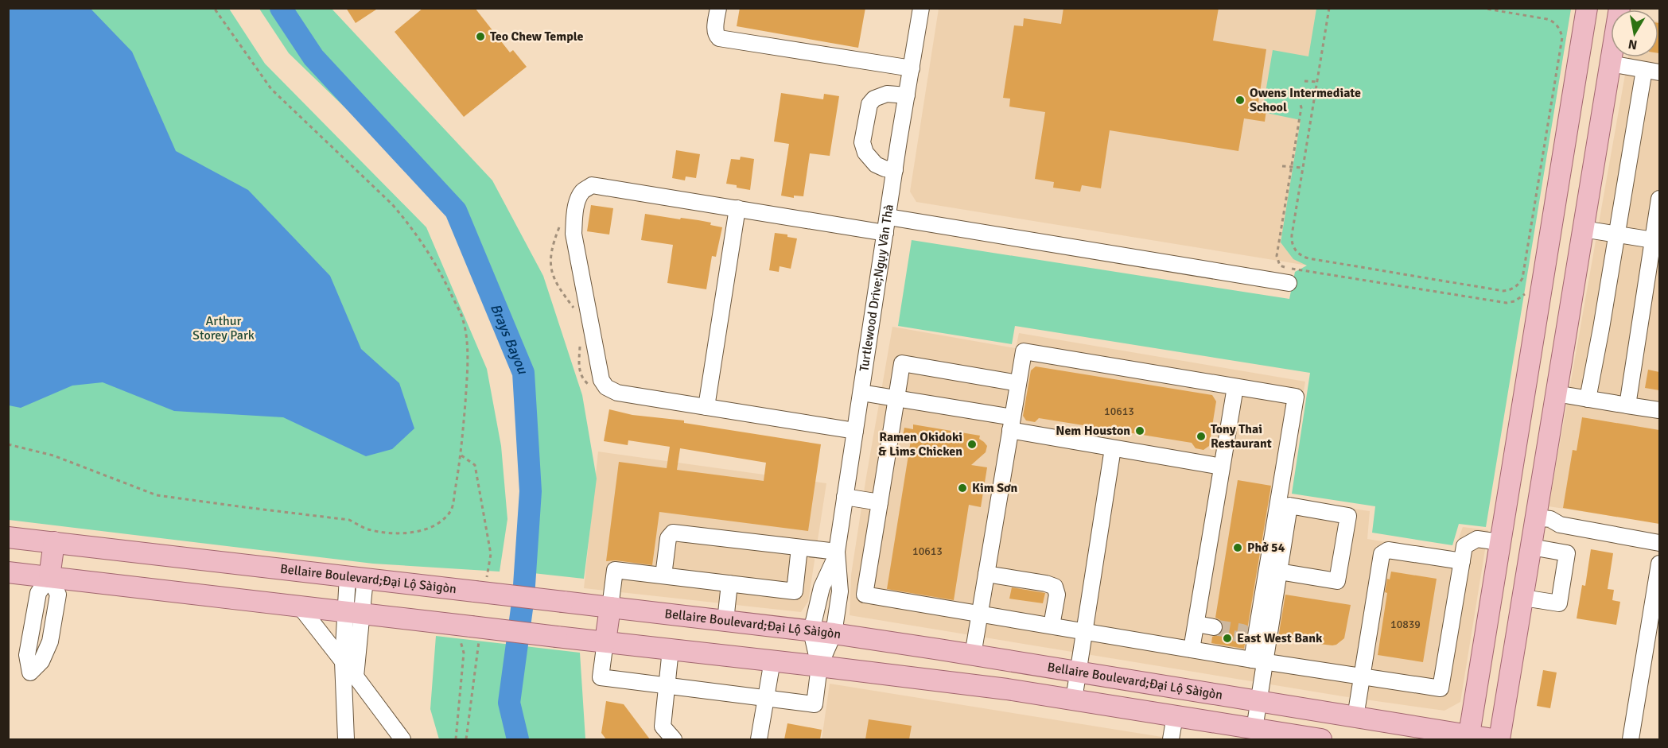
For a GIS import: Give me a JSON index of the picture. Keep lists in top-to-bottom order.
{
  "streets": {
    "main road": ["Bellaire Boulevard;Đại Lộ Sàigòn"],
    "street": ["Turtlewood Drive;Ngụy Văn Thà"]
  },
  "crossings": [
    ["Turtlewood Drive;Ngụy Văn Thà", "Bellaire Boulevard;Đại Lộ Sàigòn"]
  ],
  "water": ["Brays Bayou"],
  "parks": ["Arthur Storey Park"],
  "places": [
    "Teo Chew Temple",
    "Owens Intermediate School",
    "Nem Houston",
    "Tony Thai Restaurant",
    "Ramen Okidoki & Lims Chicken",
    "Kim Sơn",
    "Phở 54",
    "East West Bank"
  ],
  "house_numbers": ["10613", "10613", "10839"],
  "north": "bottom"
}
